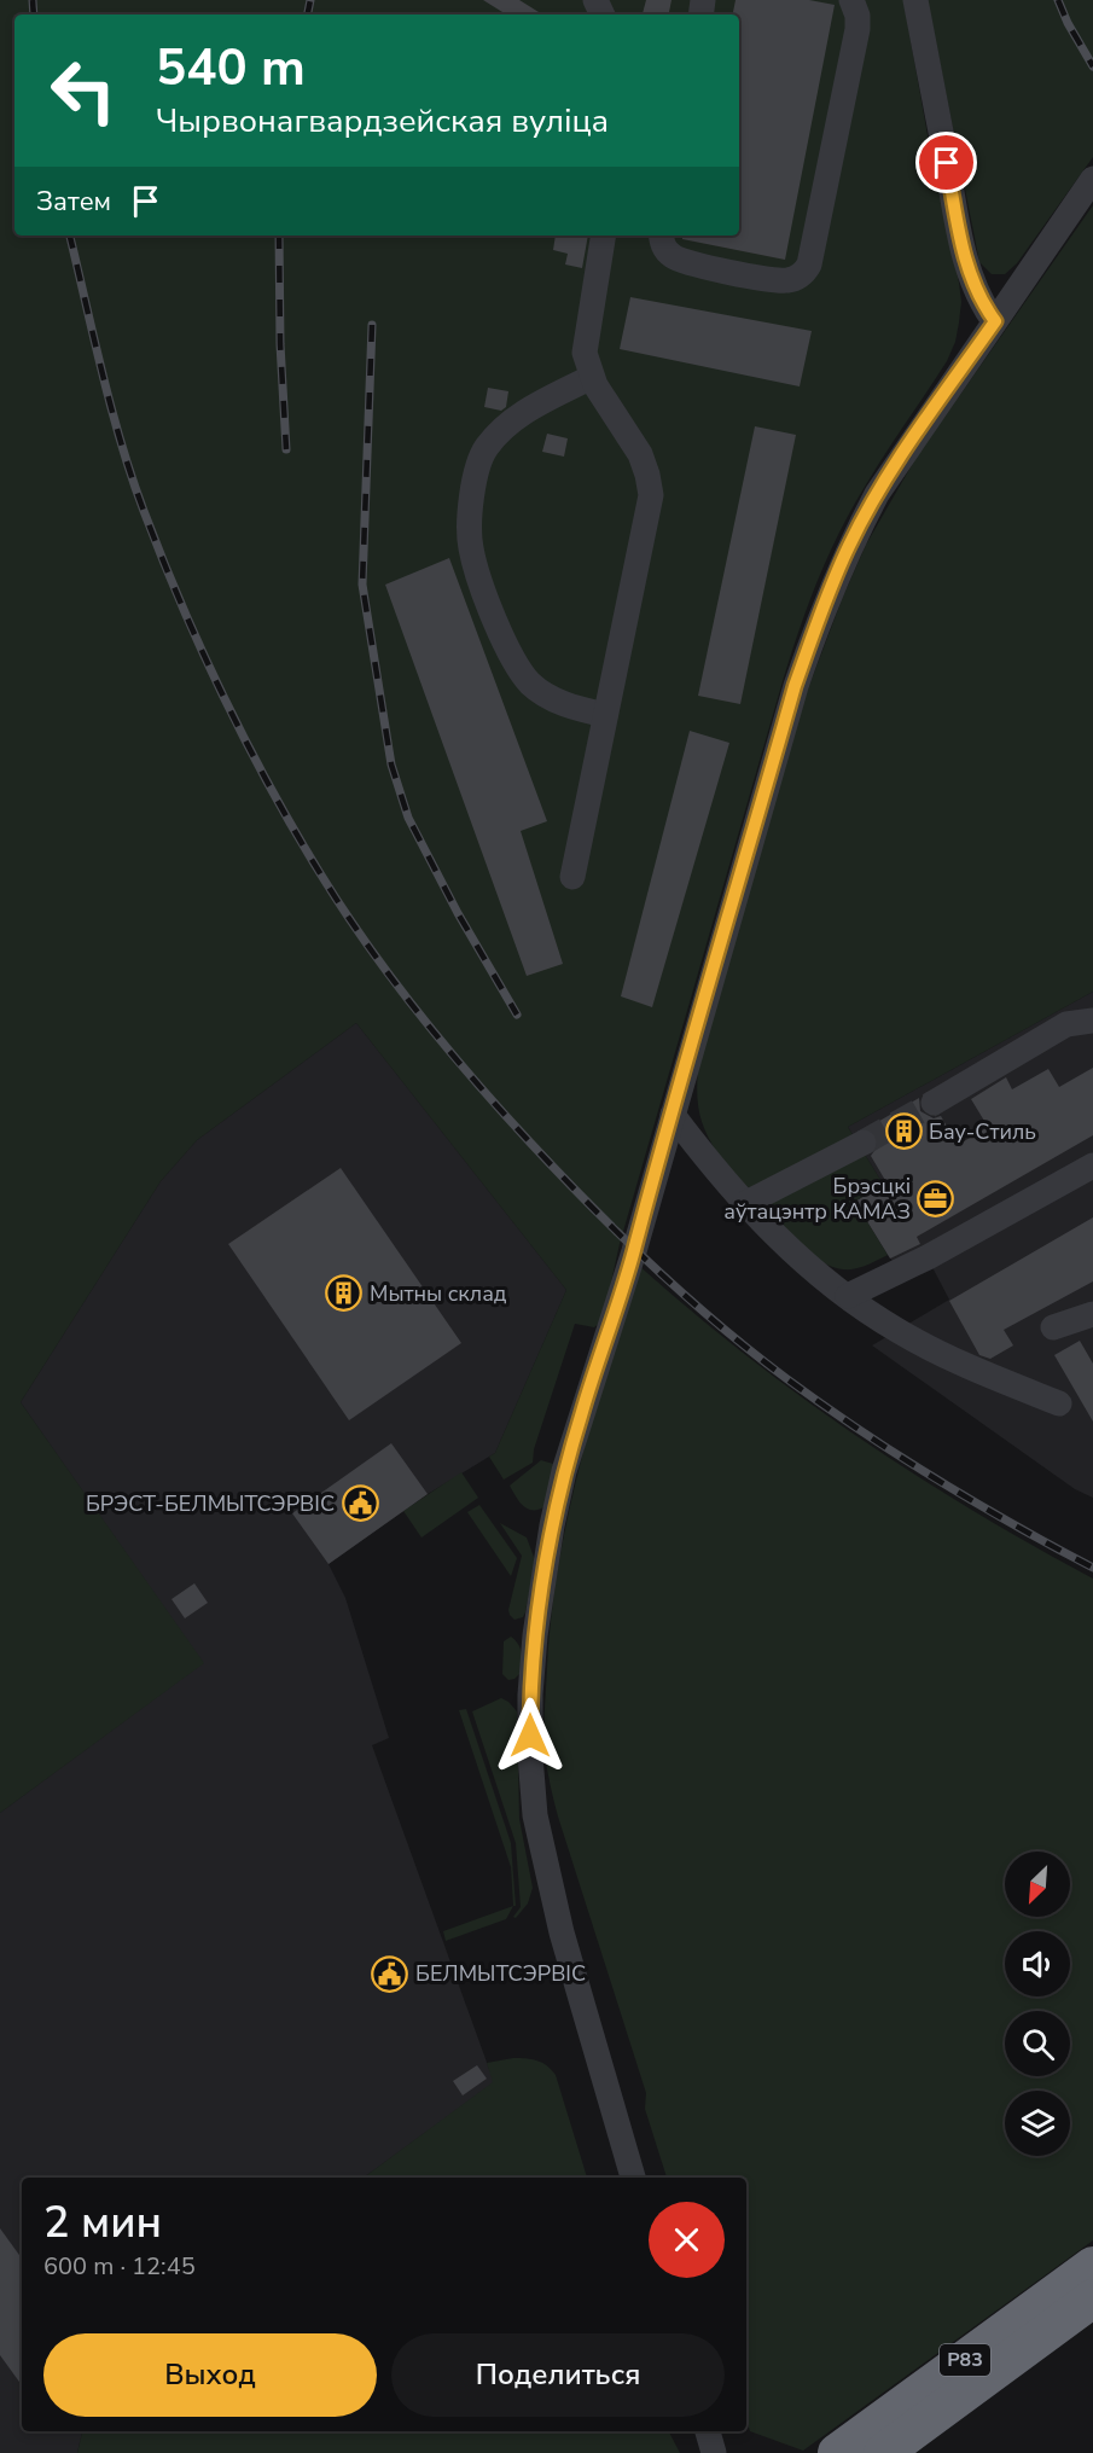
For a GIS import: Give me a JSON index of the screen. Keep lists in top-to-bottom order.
{
  "streets": {
    "highway": ["Р83"]
  },
  "places": {
    "building": ["Бау-Стиль", "Мытны склад"],
    "office": ["Брэсцкі аўтацэнтр КАМАЗ"],
    "public building": ["БРЭСТ-БЕЛМЫТСЭРВІС", "БЕЛМЫТСЭРВІС"]
  },
  "north": "bottom left",
  "page": {
    "turn": ["540 m", "Чырвонагвардзейская вуліца"],
    "then": "Затем",
    "heading": ["2 мин", "600 m · 12:45"],
    "buttons": ["Выход", "Поделиться"]
  }
}
